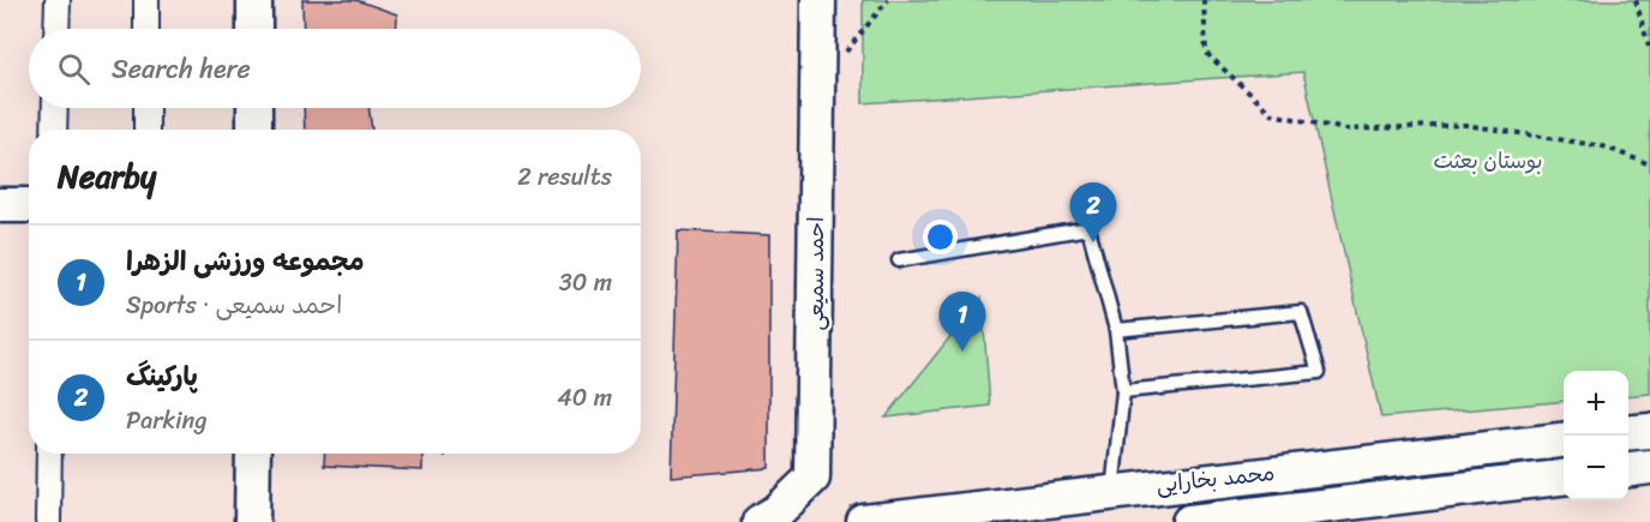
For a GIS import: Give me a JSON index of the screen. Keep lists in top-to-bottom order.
{
  "streets": {
    "main road": ["احمد سمیعی", "محمد بخارایی"]
  },
  "parks": ["بوستان بعثت"],
  "page": {
    "search": "Search here",
    "heading": ["Nearby", "2 results"],
    "pins": ["2", "1"],
    "list": [
      {
        "mark": "1",
        "name": "مجموعه ورزشی الزهرا",
        "note": "Sports · احمد سمیعی",
        "value": "30 m"
      },
      {
        "mark": "2",
        "name": "پارکینگ",
        "note": "Parking",
        "value": "40 m"
      }
    ],
    "map_buttons": ["+", "−"]
  }
}
